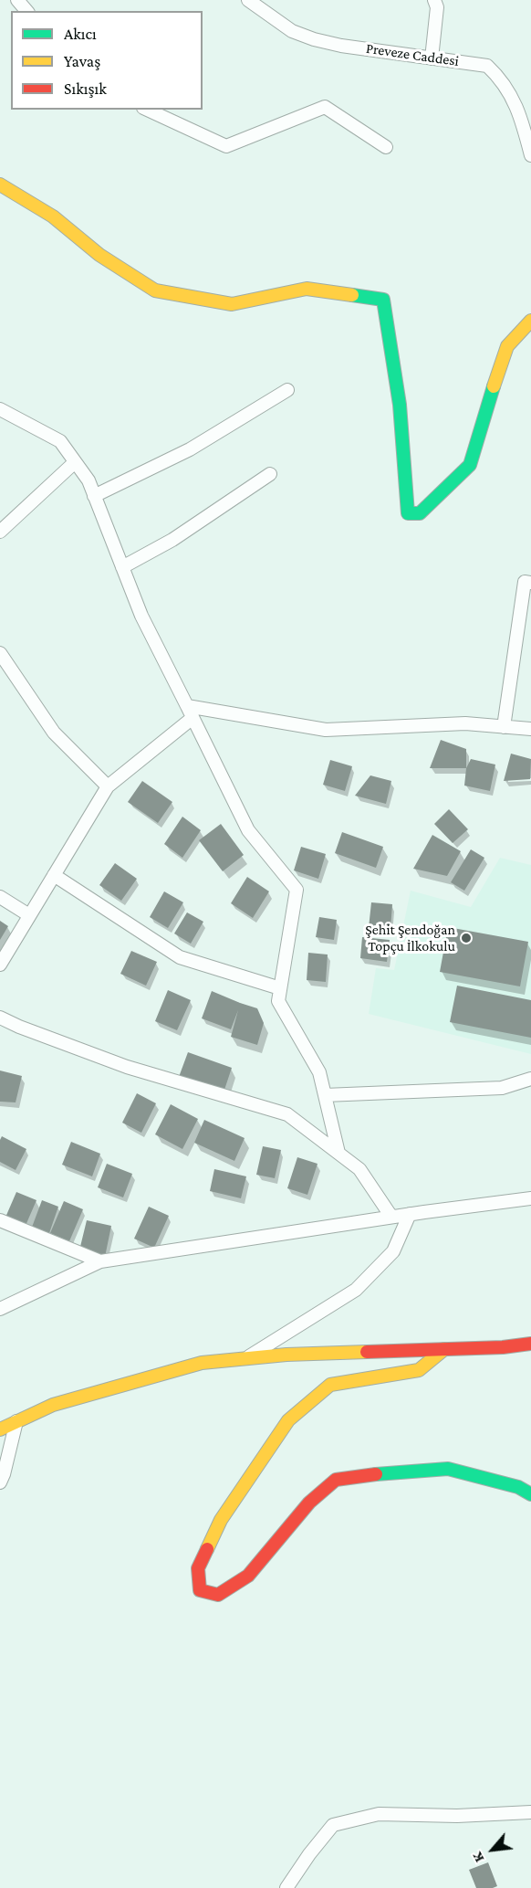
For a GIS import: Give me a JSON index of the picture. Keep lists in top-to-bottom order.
{
  "streets": {
    "street": ["Preveze Caddesi"]
  },
  "places": ["Şehit Şendoğan Topçu İlkokulu"],
  "legend": ["Akıcı", "Yavaş", "Sıkışık"],
  "north": "bottom left"
}
